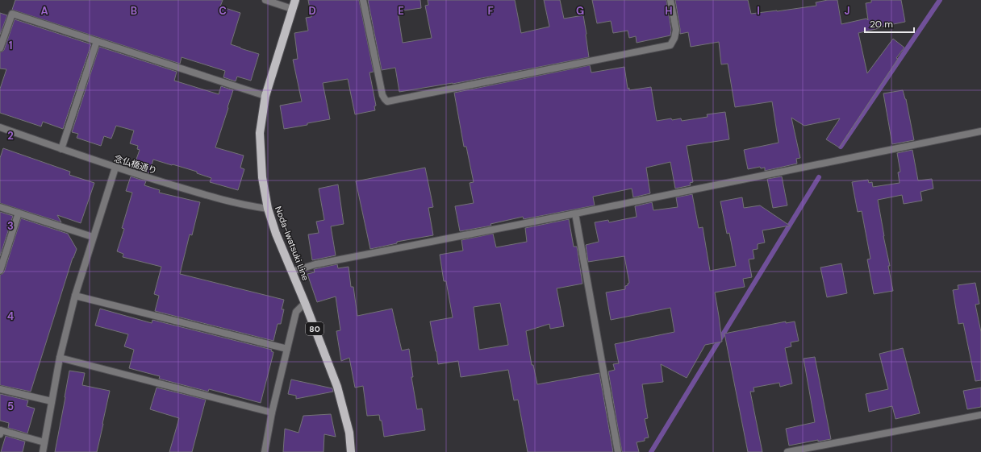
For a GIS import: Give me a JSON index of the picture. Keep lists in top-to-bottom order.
{
  "streets": {
    "main road": ["Noda-Iwatsuki Line", "80"],
    "street": ["念仏橋通り"]
  },
  "crossings": [
    ["念仏橋通り", "Noda-Iwatsuki Line"]
  ],
  "scale_bar": "20 m",
  "grid": {
    "columns": [
      "A",
      "B",
      "C",
      "D",
      "E",
      "F",
      "G",
      "H",
      "I",
      "J"
    ],
    "rows": [
      "1",
      "2",
      "3",
      "4",
      "5"
    ]
  }
}
